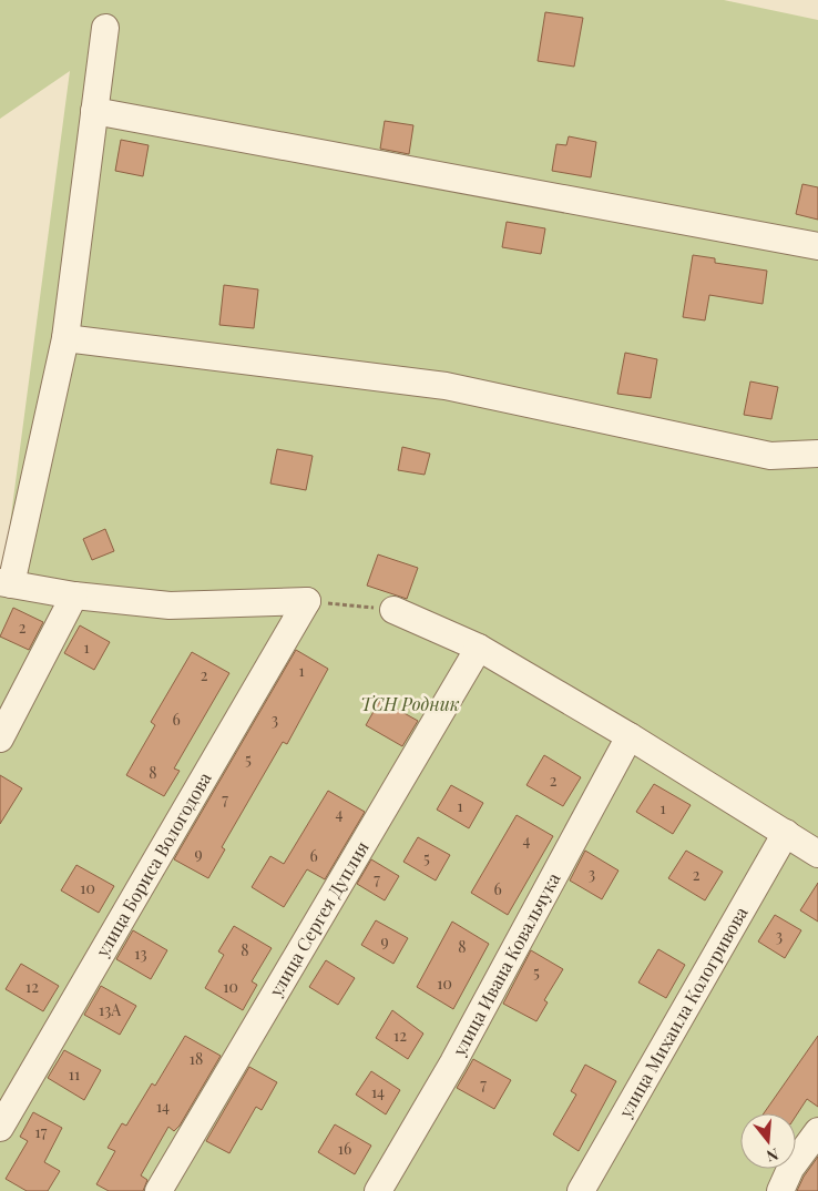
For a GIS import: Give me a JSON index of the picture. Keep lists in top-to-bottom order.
{
  "streets": {
    "street": [
      "улица Бориса Вологодова",
      "улица Сергея Дуплия",
      "улица Ивана Ковальчука",
      "улица Михаила Кологривова"
    ]
  },
  "parks": ["ТСН Родник"],
  "house_numbers": [
    "2",
    "1",
    "1",
    "2",
    "6",
    "3",
    "5",
    "8",
    "2",
    "7",
    "1",
    "1",
    "4",
    "4",
    "9",
    "6",
    "5",
    "3",
    "2",
    "7",
    "10",
    "6",
    "3",
    "9",
    "8",
    "8",
    "13",
    "5",
    "10",
    "12",
    "10",
    "13А",
    "12",
    "18",
    "11",
    "7",
    "14",
    "14",
    "17",
    "16"
  ],
  "north": "bottom"
}
